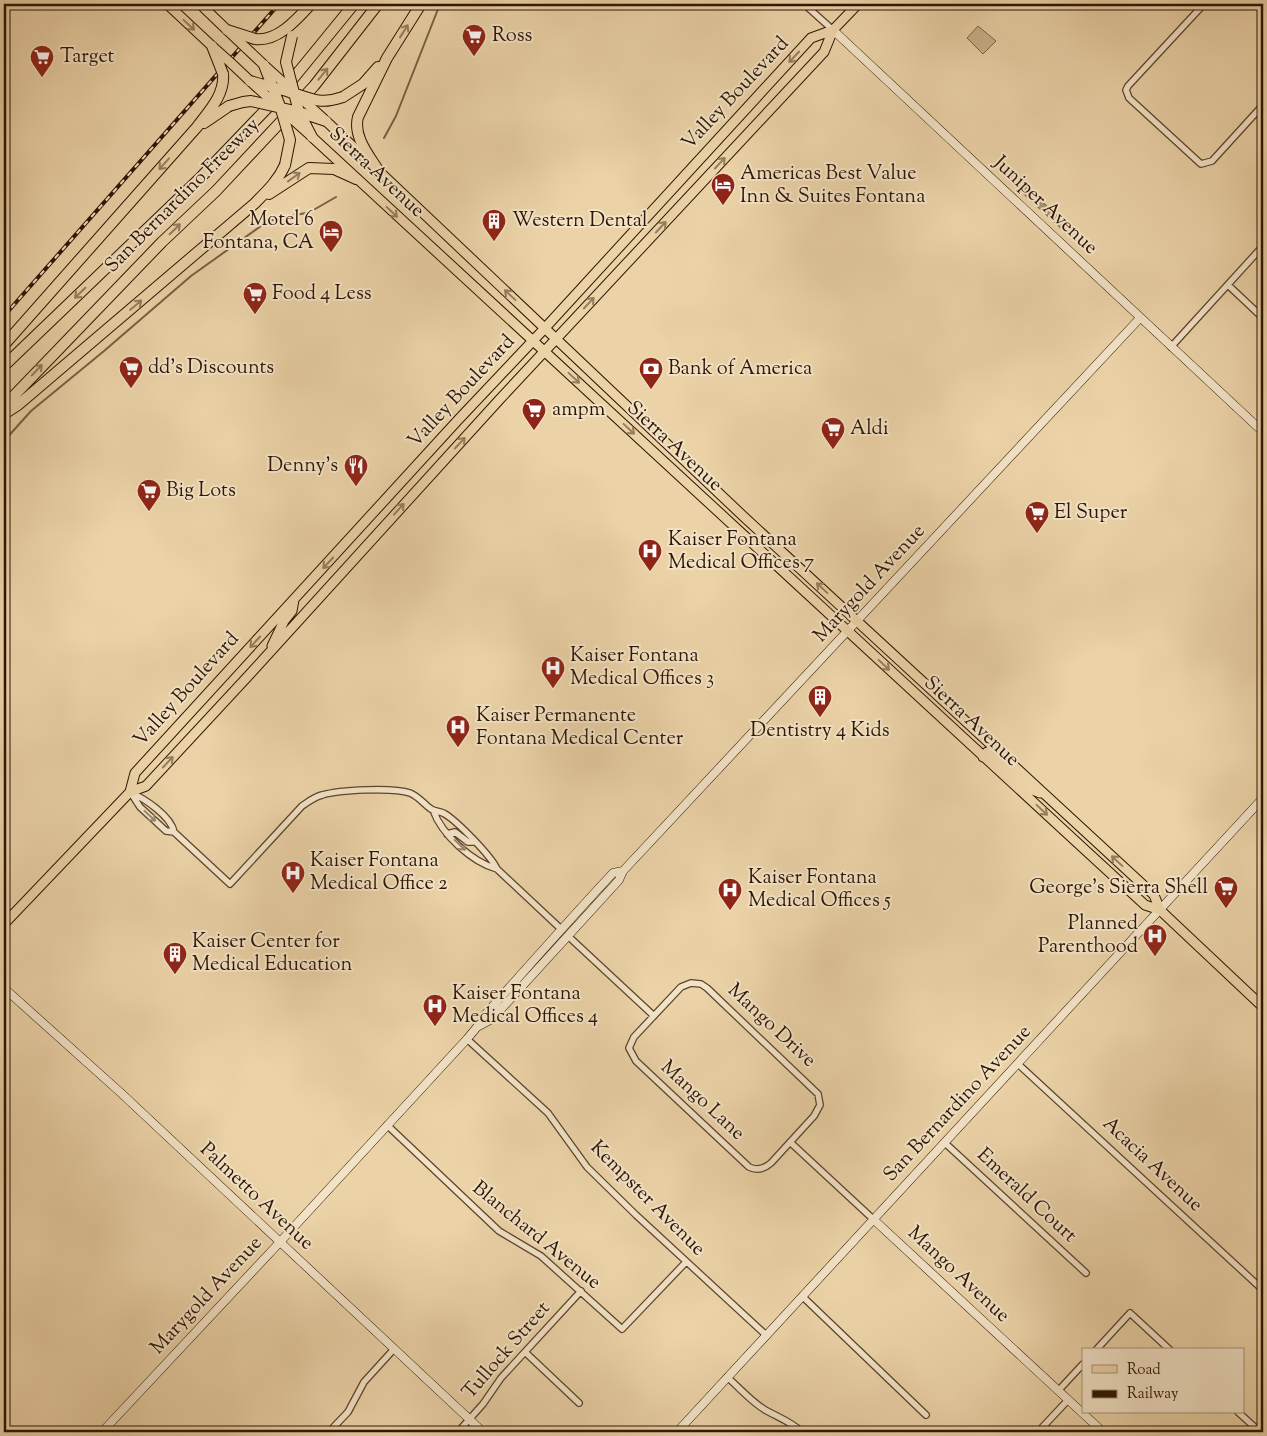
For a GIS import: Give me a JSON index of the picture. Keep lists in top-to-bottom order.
{
  "streets": {
    "highway": ["San Bernardino Freeway"],
    "main road": ["Valley Boulevard", "Sierra Avenue"],
    "street": [
      "Juniper Avenue",
      "Marygold Avenue",
      "Mango Drive",
      "Mango Lane",
      "San Bernardino Avenue",
      "Acacia Avenue",
      "Emerald Court",
      "Palmetto Avenue",
      "Kempster Avenue",
      "Blanchard Avenue",
      "Mango Avenue",
      "Tullock Street"
    ]
  },
  "crossings": [
    ["Valley Boulevard", "Sierra Avenue"],
    ["Valley Boulevard", "Juniper Avenue"],
    ["Sierra Avenue", "Marygold Avenue"],
    ["Sierra Avenue", "San Bernardino Avenue"],
    ["Juniper Avenue", "Marygold Avenue"],
    ["Marygold Avenue", "Palmetto Avenue"],
    ["Marygold Avenue", "Kempster Avenue"],
    ["Marygold Avenue", "Blanchard Avenue"],
    ["Mango Drive", "Mango Lane"],
    ["Mango Drive", "Mango Avenue"],
    ["Mango Lane", "Mango Avenue"],
    ["San Bernardino Avenue", "Acacia Avenue"],
    ["San Bernardino Avenue", "Emerald Court"],
    ["San Bernardino Avenue", "Kempster Avenue"],
    ["San Bernardino Avenue", "Mango Avenue"],
    ["Palmetto Avenue", "Tullock Street"],
    ["Kempster Avenue", "Blanchard Avenue"],
    ["Blanchard Avenue", "Tullock Street"]
  ],
  "places": {
    "supermarket": [
      "Ross",
      "Target",
      "Food 4 Less",
      "dd's Discounts",
      "ampm",
      "Aldi",
      "Big Lots",
      "El Super",
      "George's Sierra Shell"
    ],
    "hotel": ["Americas Best Value Inn & Suites Fontana", "Motel 6 Fontana, CA"],
    "building": ["Western Dental", "Dentistry 4 Kids", "Kaiser Center for Medical Education"],
    "bank": ["Bank of America"],
    "restaurant": ["Denny's"],
    "hospital": [
      "Kaiser Fontana Medical Offices 7",
      "Kaiser Fontana Medical Offices 3",
      "Kaiser Permanente Fontana Medical Center",
      "Kaiser Fontana Medical Office 2",
      "Kaiser Fontana Medical Offices 5",
      "Planned Parenthood",
      "Kaiser Fontana Medical Offices 4"
    ]
  },
  "legend": ["Road", "Railway"]
}
